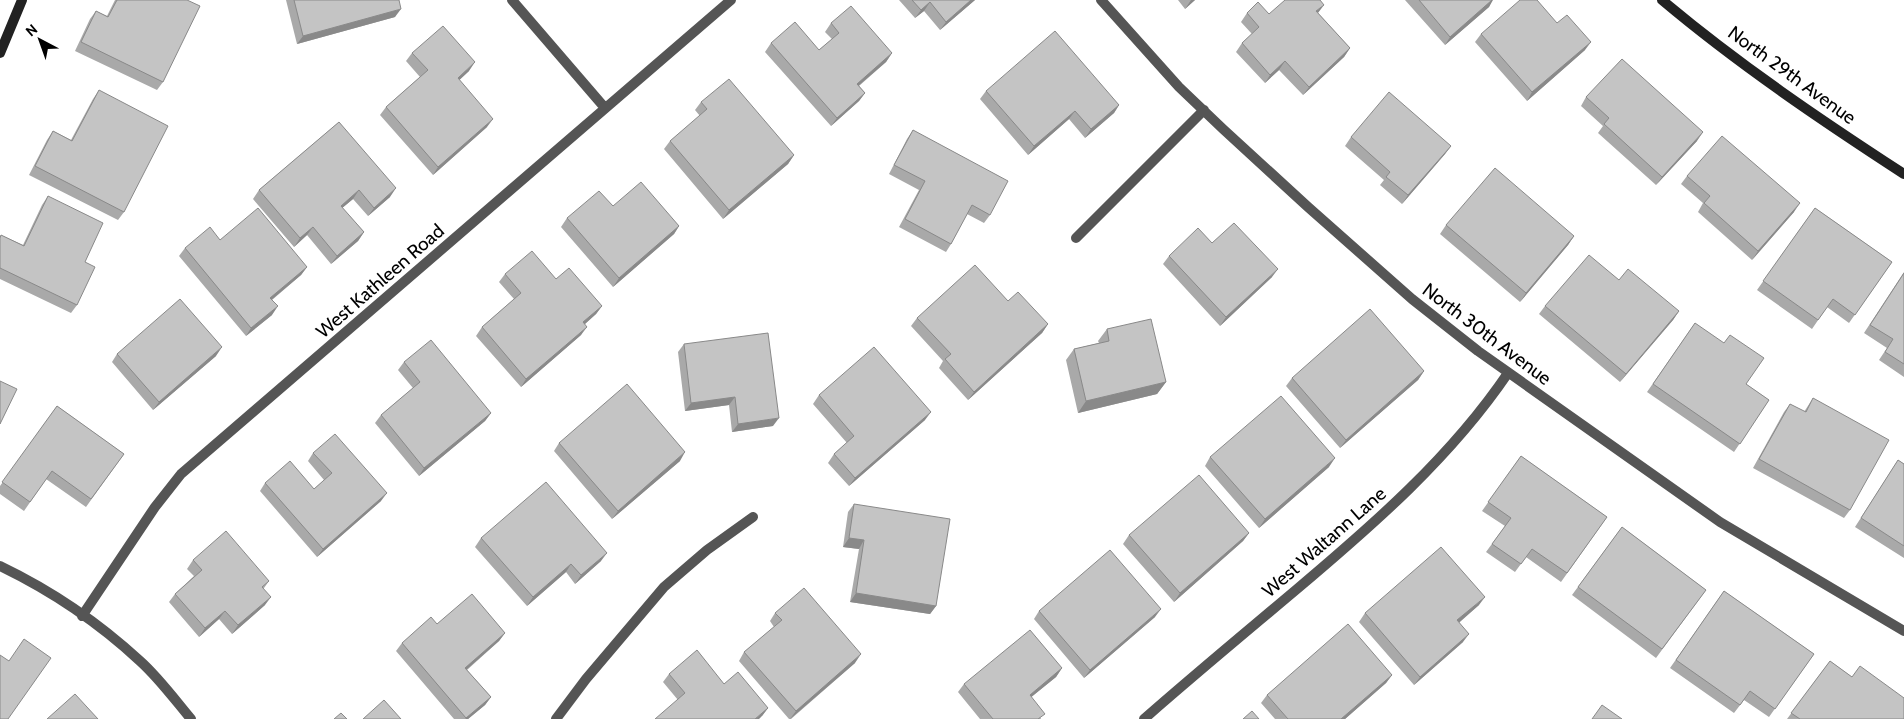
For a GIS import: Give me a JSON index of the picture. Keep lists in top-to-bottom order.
{
  "streets": {
    "street": [
      "North 29th Avenue",
      "West Kathleen Road",
      "North 30th Avenue",
      "West Waltann Lane"
    ]
  },
  "crossings": [
    ["North 30th Avenue", "West Waltann Lane"]
  ],
  "north": "top left"
}
